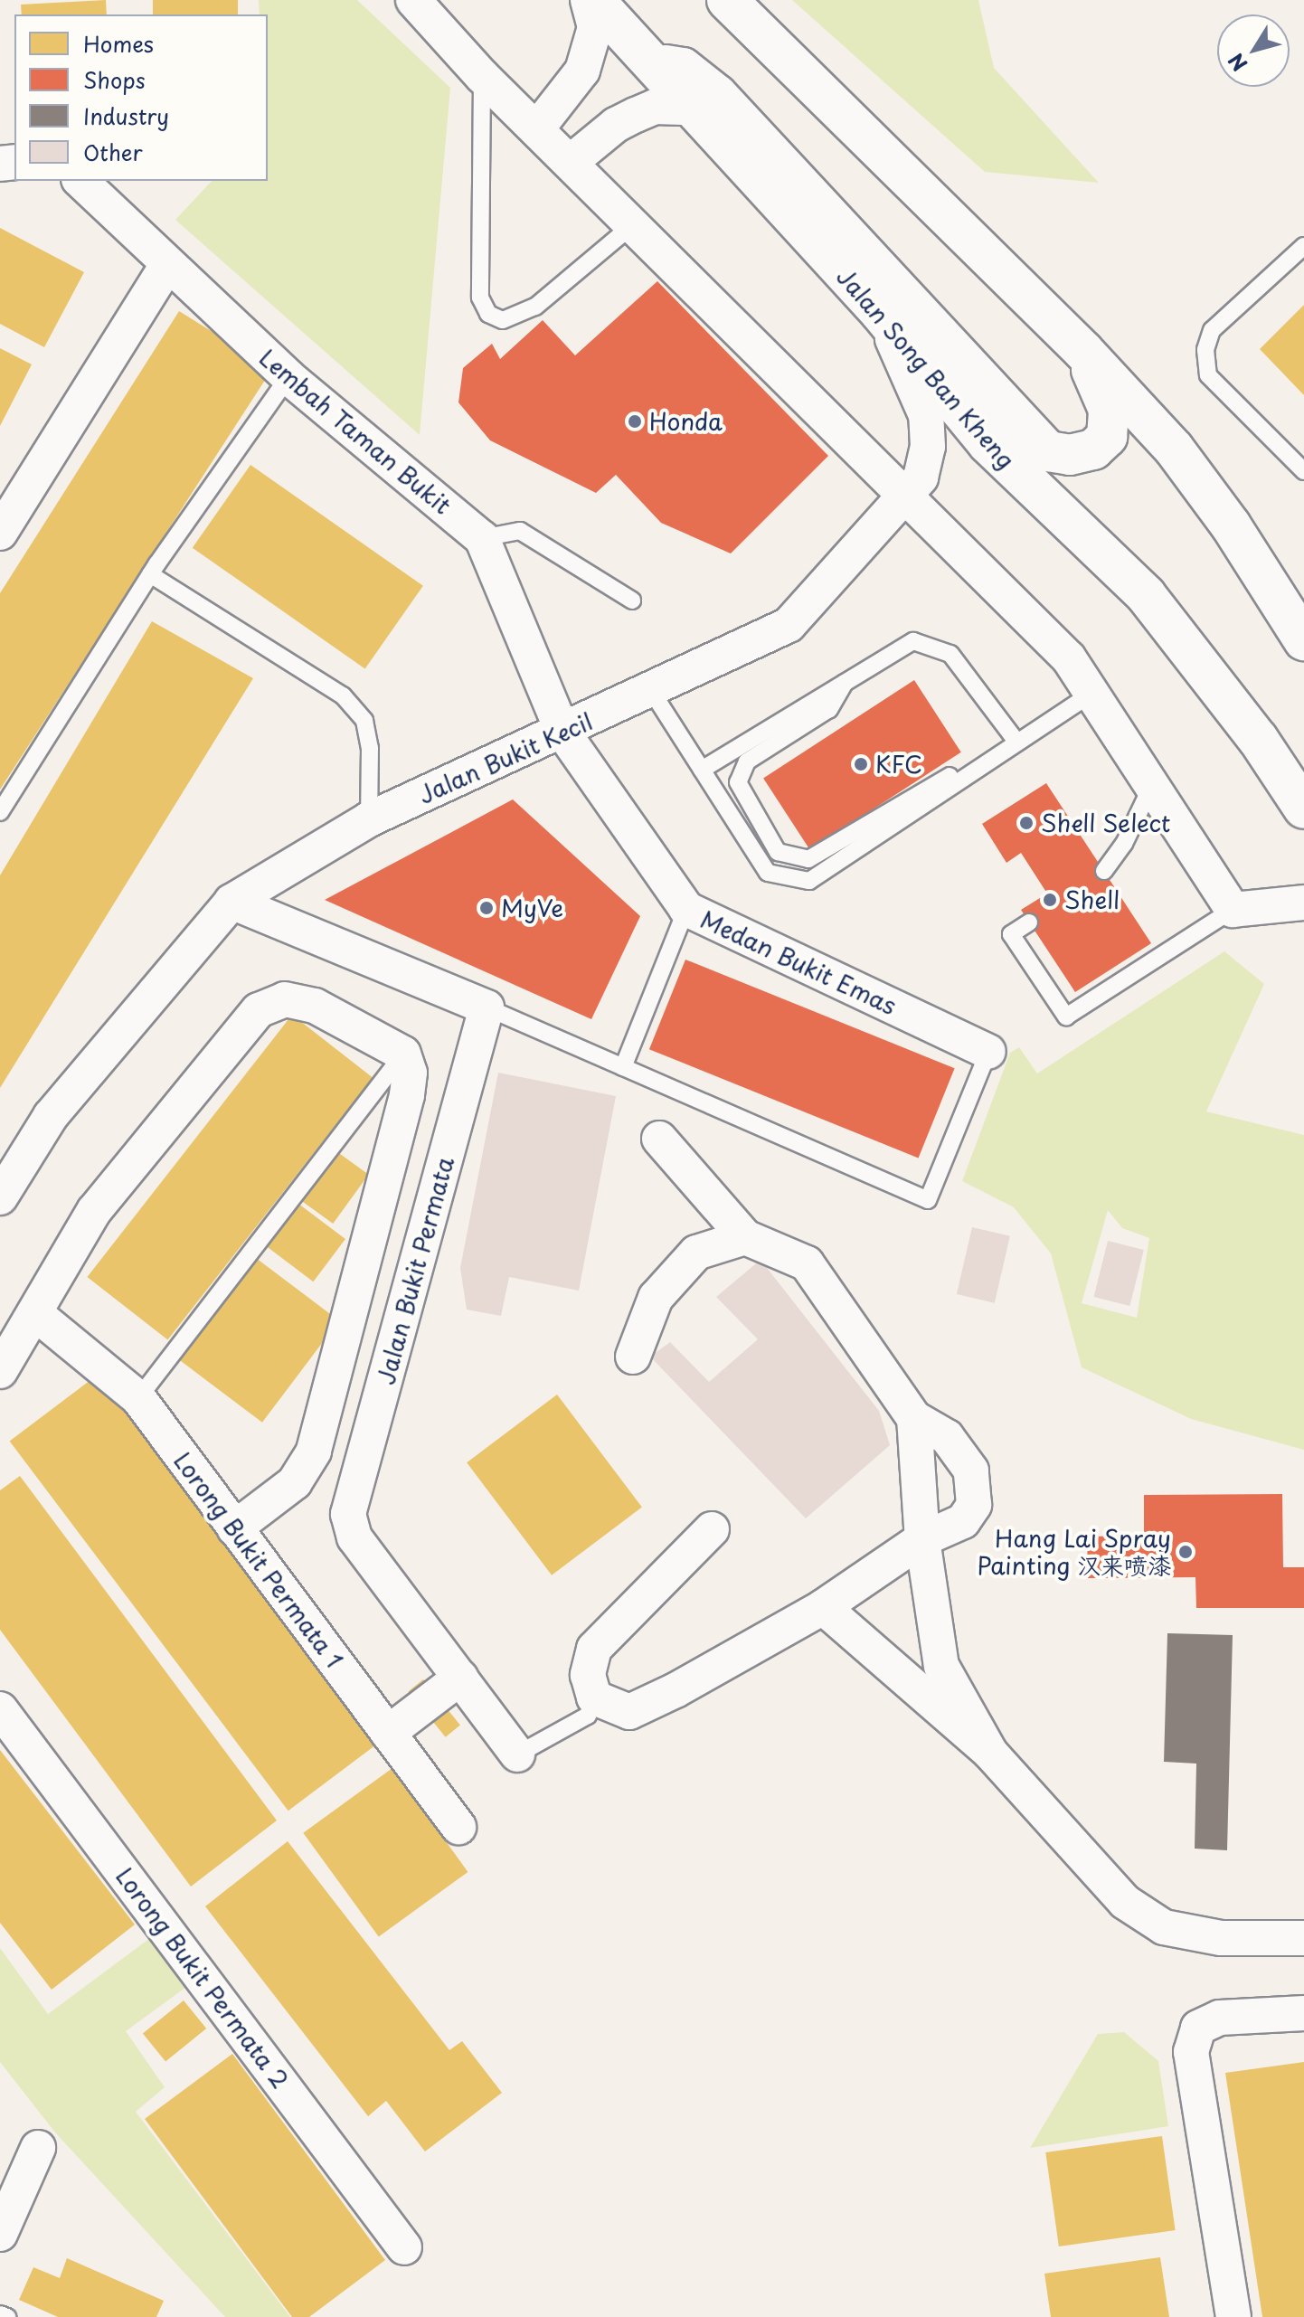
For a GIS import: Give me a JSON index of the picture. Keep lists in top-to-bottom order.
{
  "streets": {
    "main road": ["Jalan Song Ban Kheng"],
    "street": [
      "Lembah Taman Bukit",
      "Jalan Bukit Kecil",
      "Medan Bukit Emas",
      "Jalan Bukit Permata",
      "Lorong Bukit Permata 1",
      "Lorong Bukit Permata 2"
    ]
  },
  "crossings": [
    ["Jalan Song Ban Kheng", "Jalan Bukit Kecil"],
    ["Lembah Taman Bukit", "Jalan Bukit Kecil"],
    ["Lembah Taman Bukit", "Medan Bukit Emas"],
    ["Jalan Bukit Kecil", "Medan Bukit Emas"]
  ],
  "places": [
    "Honda",
    "KFC",
    "Shell Select",
    "Shell",
    "MyVe",
    "Hang Lai Spray Painting 汉来喷漆"
  ],
  "legend": [
    "Homes",
    "Shops",
    "Industry",
    "Other"
  ],
  "north": "bottom left"
}
